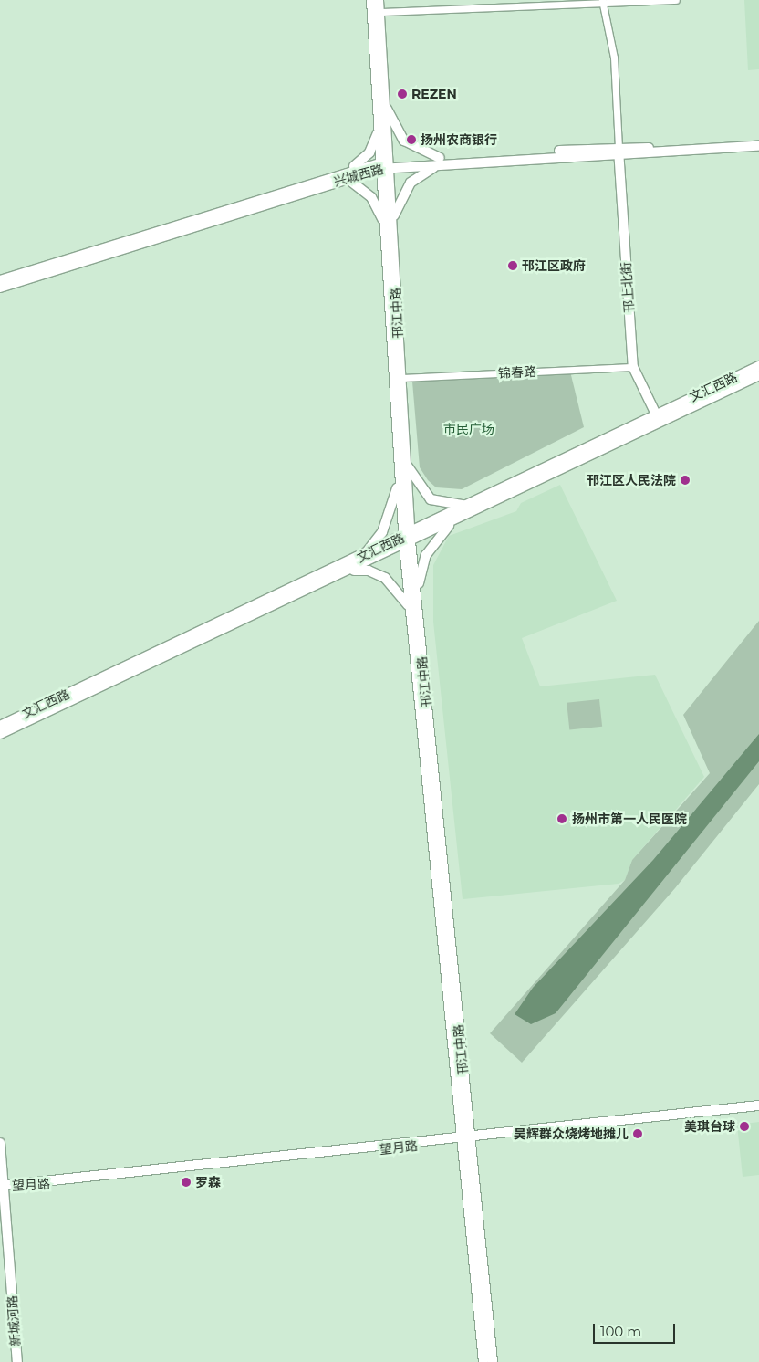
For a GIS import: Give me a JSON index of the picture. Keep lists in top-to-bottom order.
{
  "streets": {
    "main road": [
      "兴城西路",
      "邗上北街",
      "邗江中路",
      "文汇西路",
      "望月路",
      "新城河路"
    ],
    "street": ["锦春路"]
  },
  "crossings": [
    ["兴城西路", "邗上北街"],
    ["兴城西路", "邗江中路"],
    ["邗上北街", "锦春路"],
    ["邗上北街", "文汇西路"],
    ["邗江中路", "锦春路"],
    ["邗江中路", "文汇西路"],
    ["邗江中路", "望月路"],
    ["望月路", "新城河路"]
  ],
  "parks": ["市民广场"],
  "places": [
    "REZEN",
    "扬州农商银行",
    "邗江区政府",
    "邗江区人民法院",
    "扬州市第一人民医院",
    "美琪台球",
    "吴辉群众烧烤地摊儿",
    "罗森"
  ],
  "scale_bar": "100 m"
}
